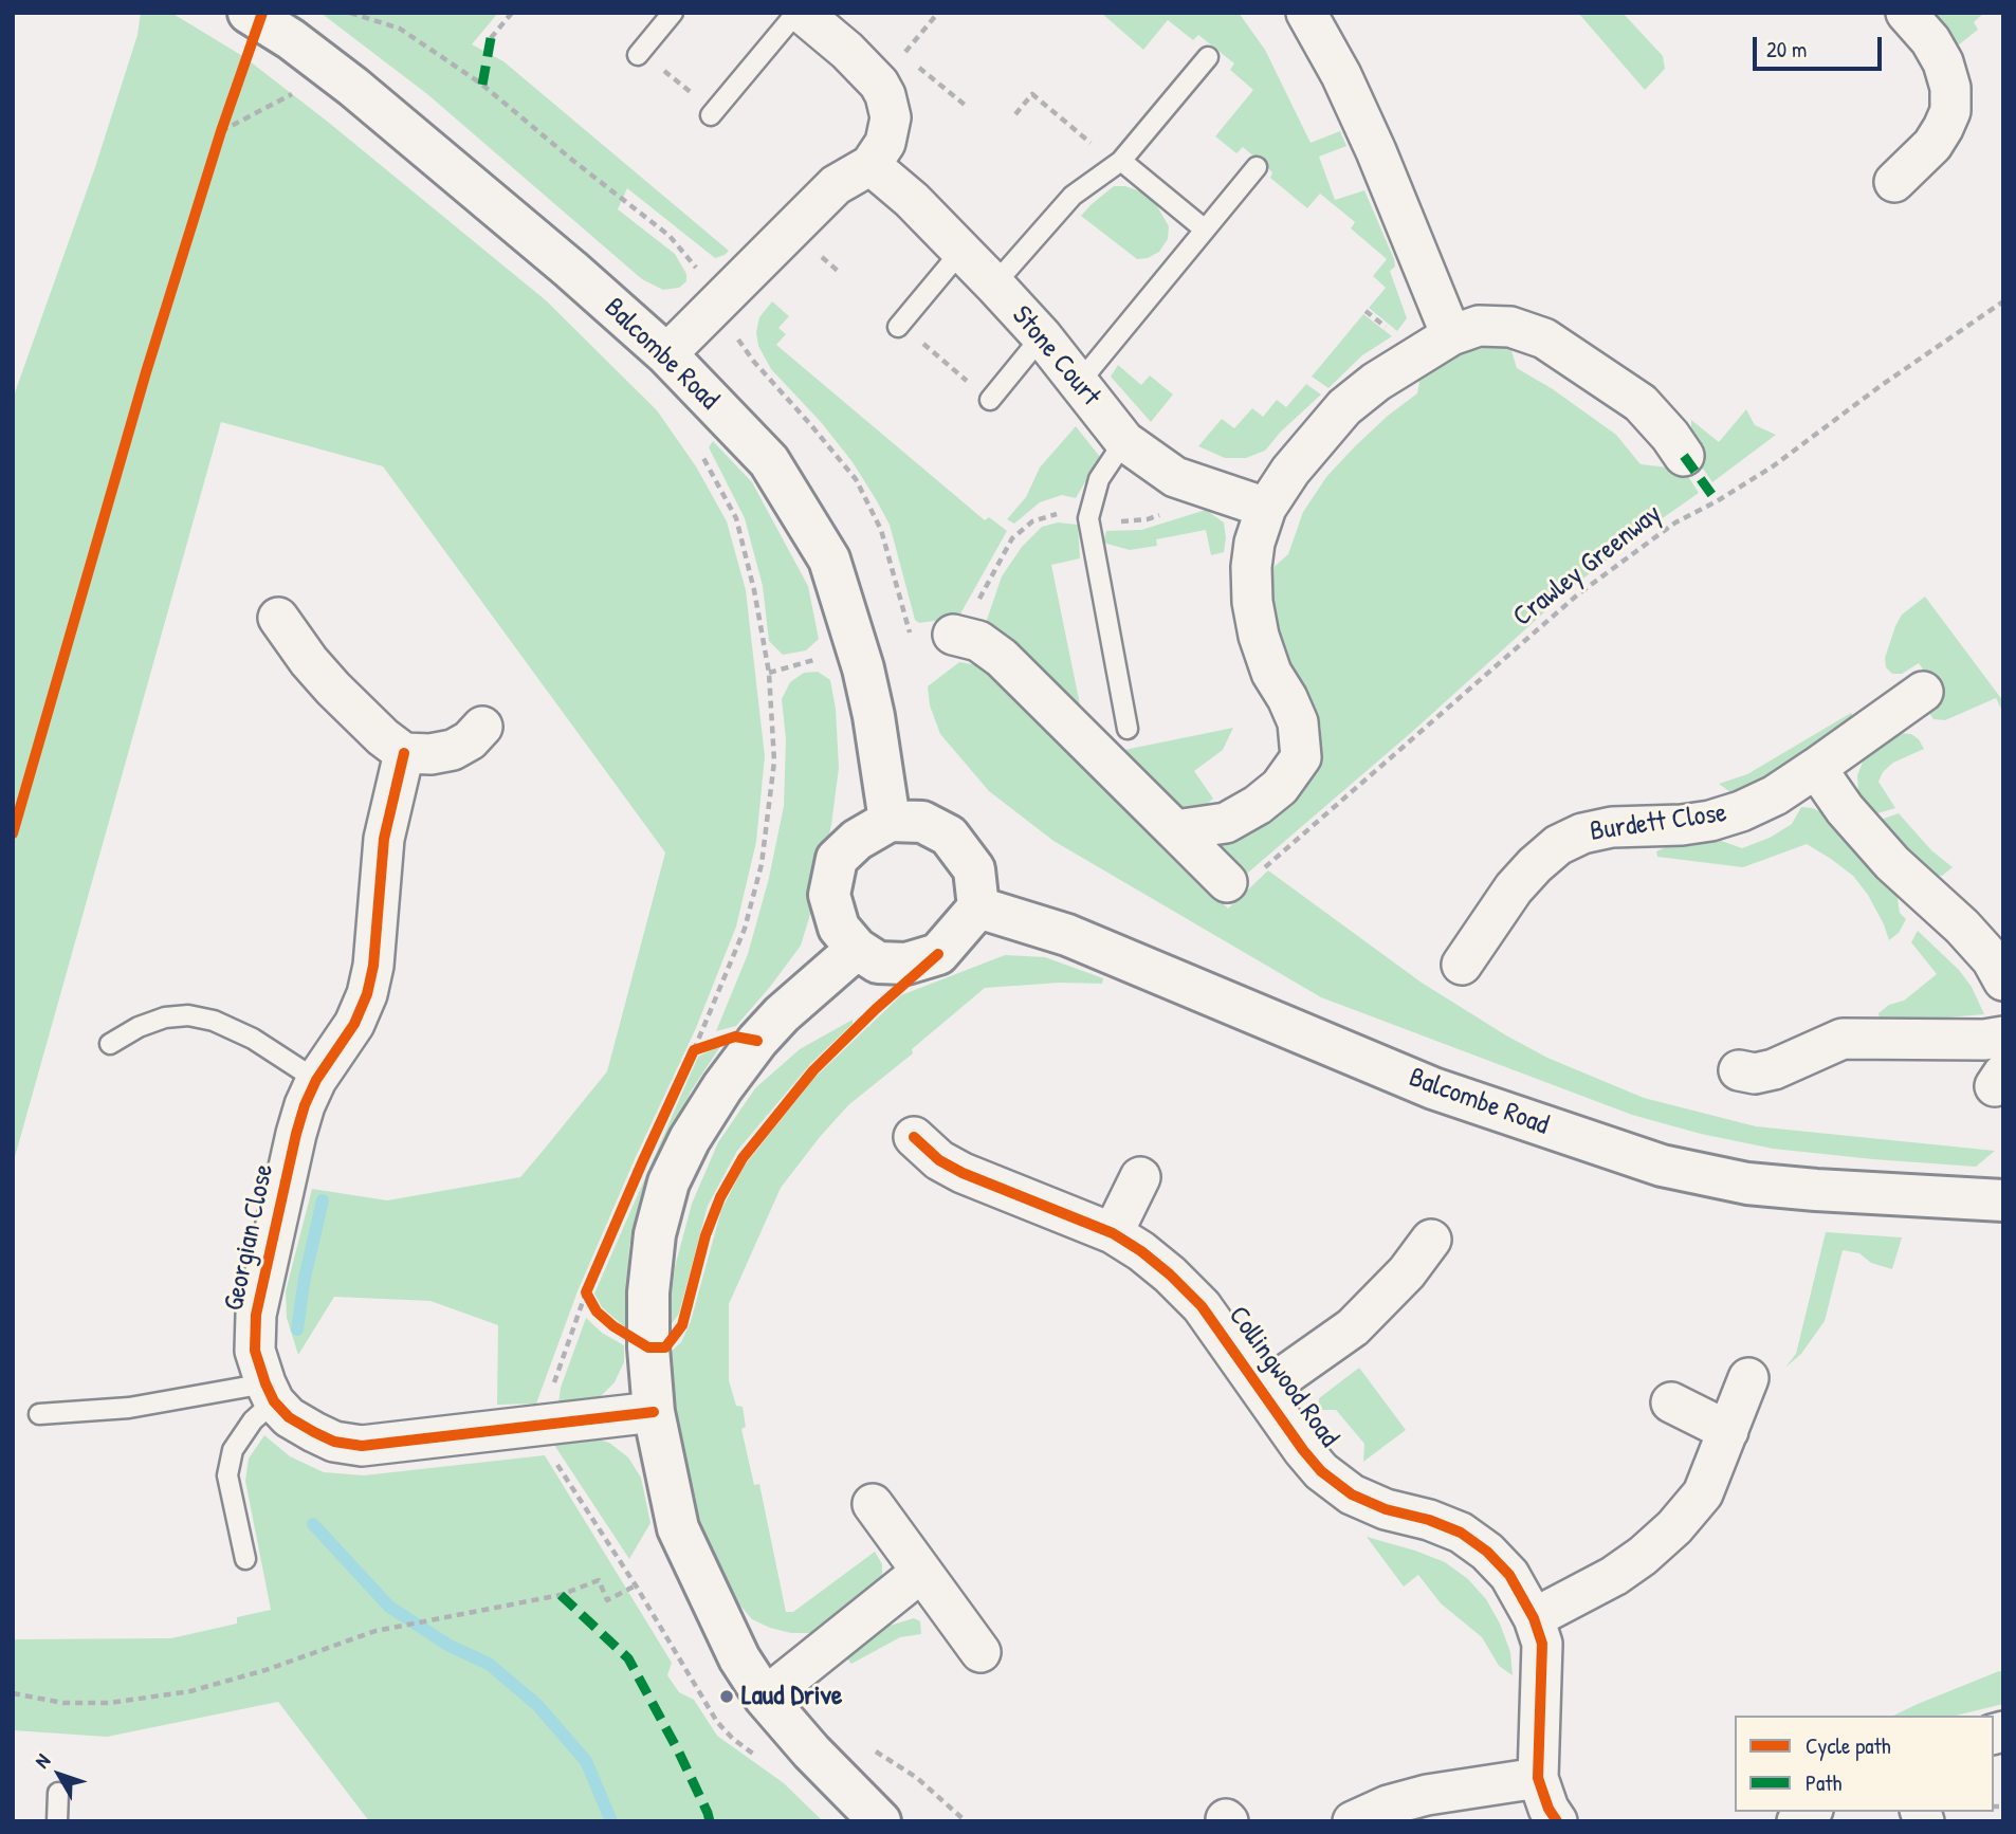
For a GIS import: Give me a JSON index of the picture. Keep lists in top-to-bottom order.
{
  "streets": {
    "main road": ["Balcombe Road"],
    "street": [
      "Stone Court",
      "Burdett Close",
      "Georgian Close",
      "Collingwood Road"
    ],
    "path": ["Crawley Greenway"]
  },
  "places": ["Laud Drive"],
  "legend": ["Cycle path", "Path"],
  "scale_bar": "20 m",
  "north": "top left"
}
